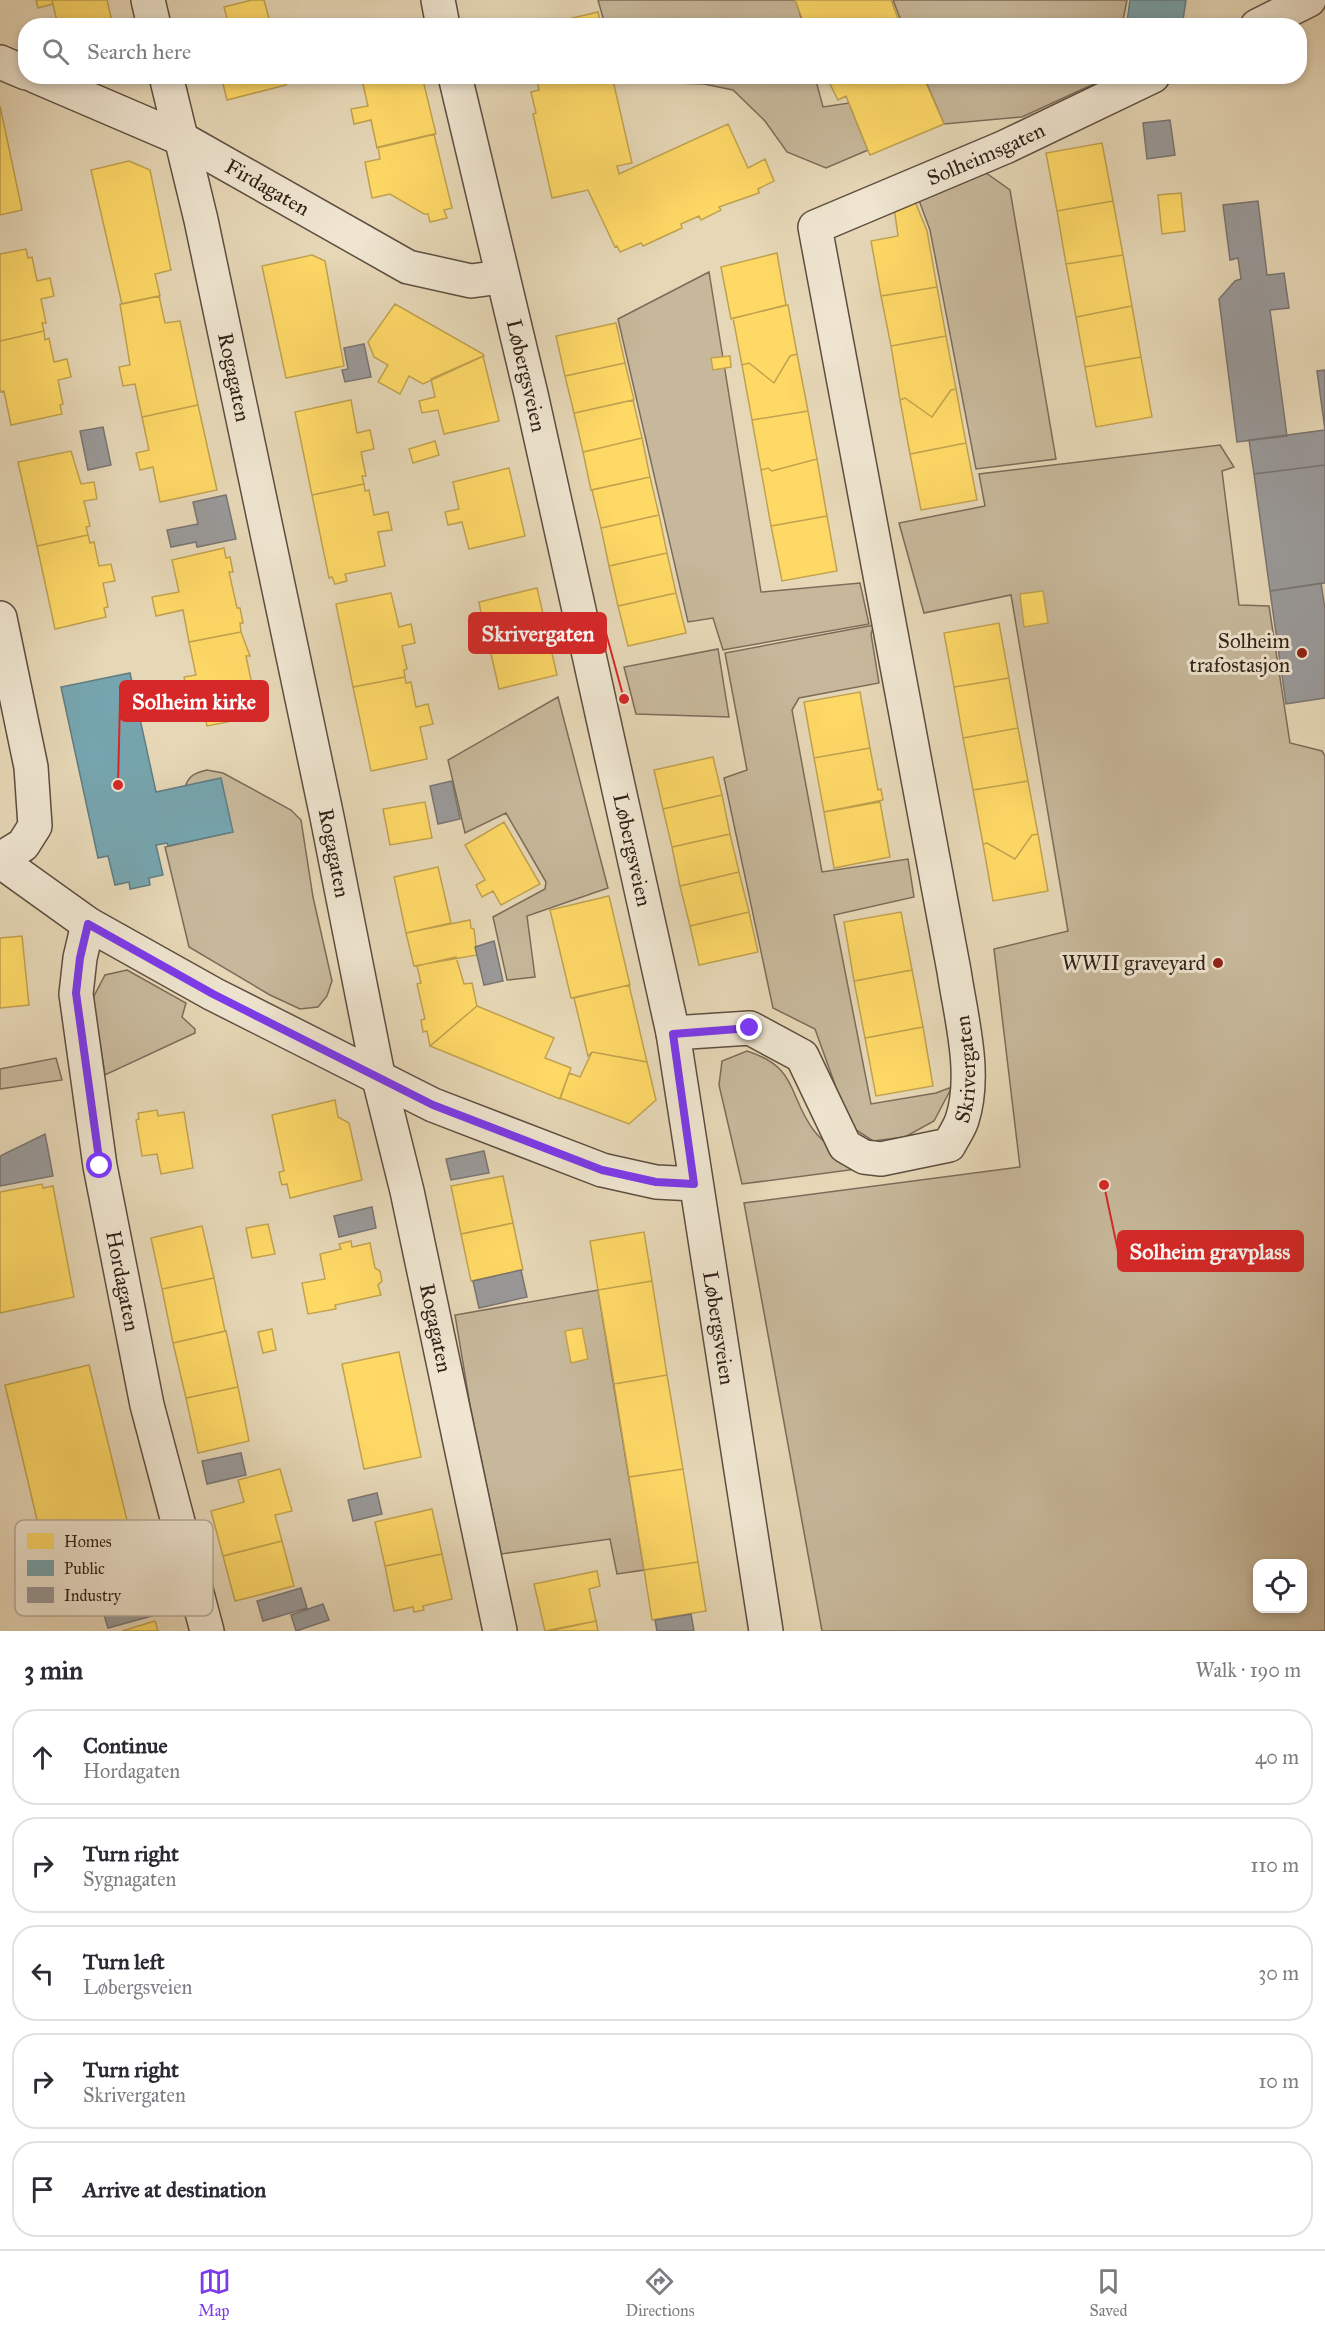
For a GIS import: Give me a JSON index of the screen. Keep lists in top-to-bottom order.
{
  "streets": {
    "street": [
      "Solheimsgaten",
      "Firdagaten",
      "Løbergsveien",
      "Rogagaten",
      "Skrivergaten",
      "Hordagaten"
    ]
  },
  "crossings": [
    ["Solheimsgaten", "Skrivergaten"],
    ["Firdagaten", "Løbergsveien"],
    ["Firdagaten", "Rogagaten"],
    ["Løbergsveien", "Skrivergaten"]
  ],
  "places": [
    "Solheim trafostasjon",
    "Skrivergaten",
    "Solheim kirke",
    "WWII graveyard",
    "Solheim gravplass"
  ],
  "legend": ["Homes", "Public", "Industry"],
  "page": {
    "search": "Search here",
    "heading": ["3 min", "Walk · 190 m"],
    "list": [
      ["Continue", "Hordagaten", "40 m"],
      ["Turn right", "Sygnagaten", "110 m"],
      ["Turn left", "Løbergsveien", "30 m"],
      ["Turn right", "Skrivergaten", "10 m"],
      "Arrive at destination"
    ],
    "nav": ["Map", "Directions", "Saved"]
  }
}
